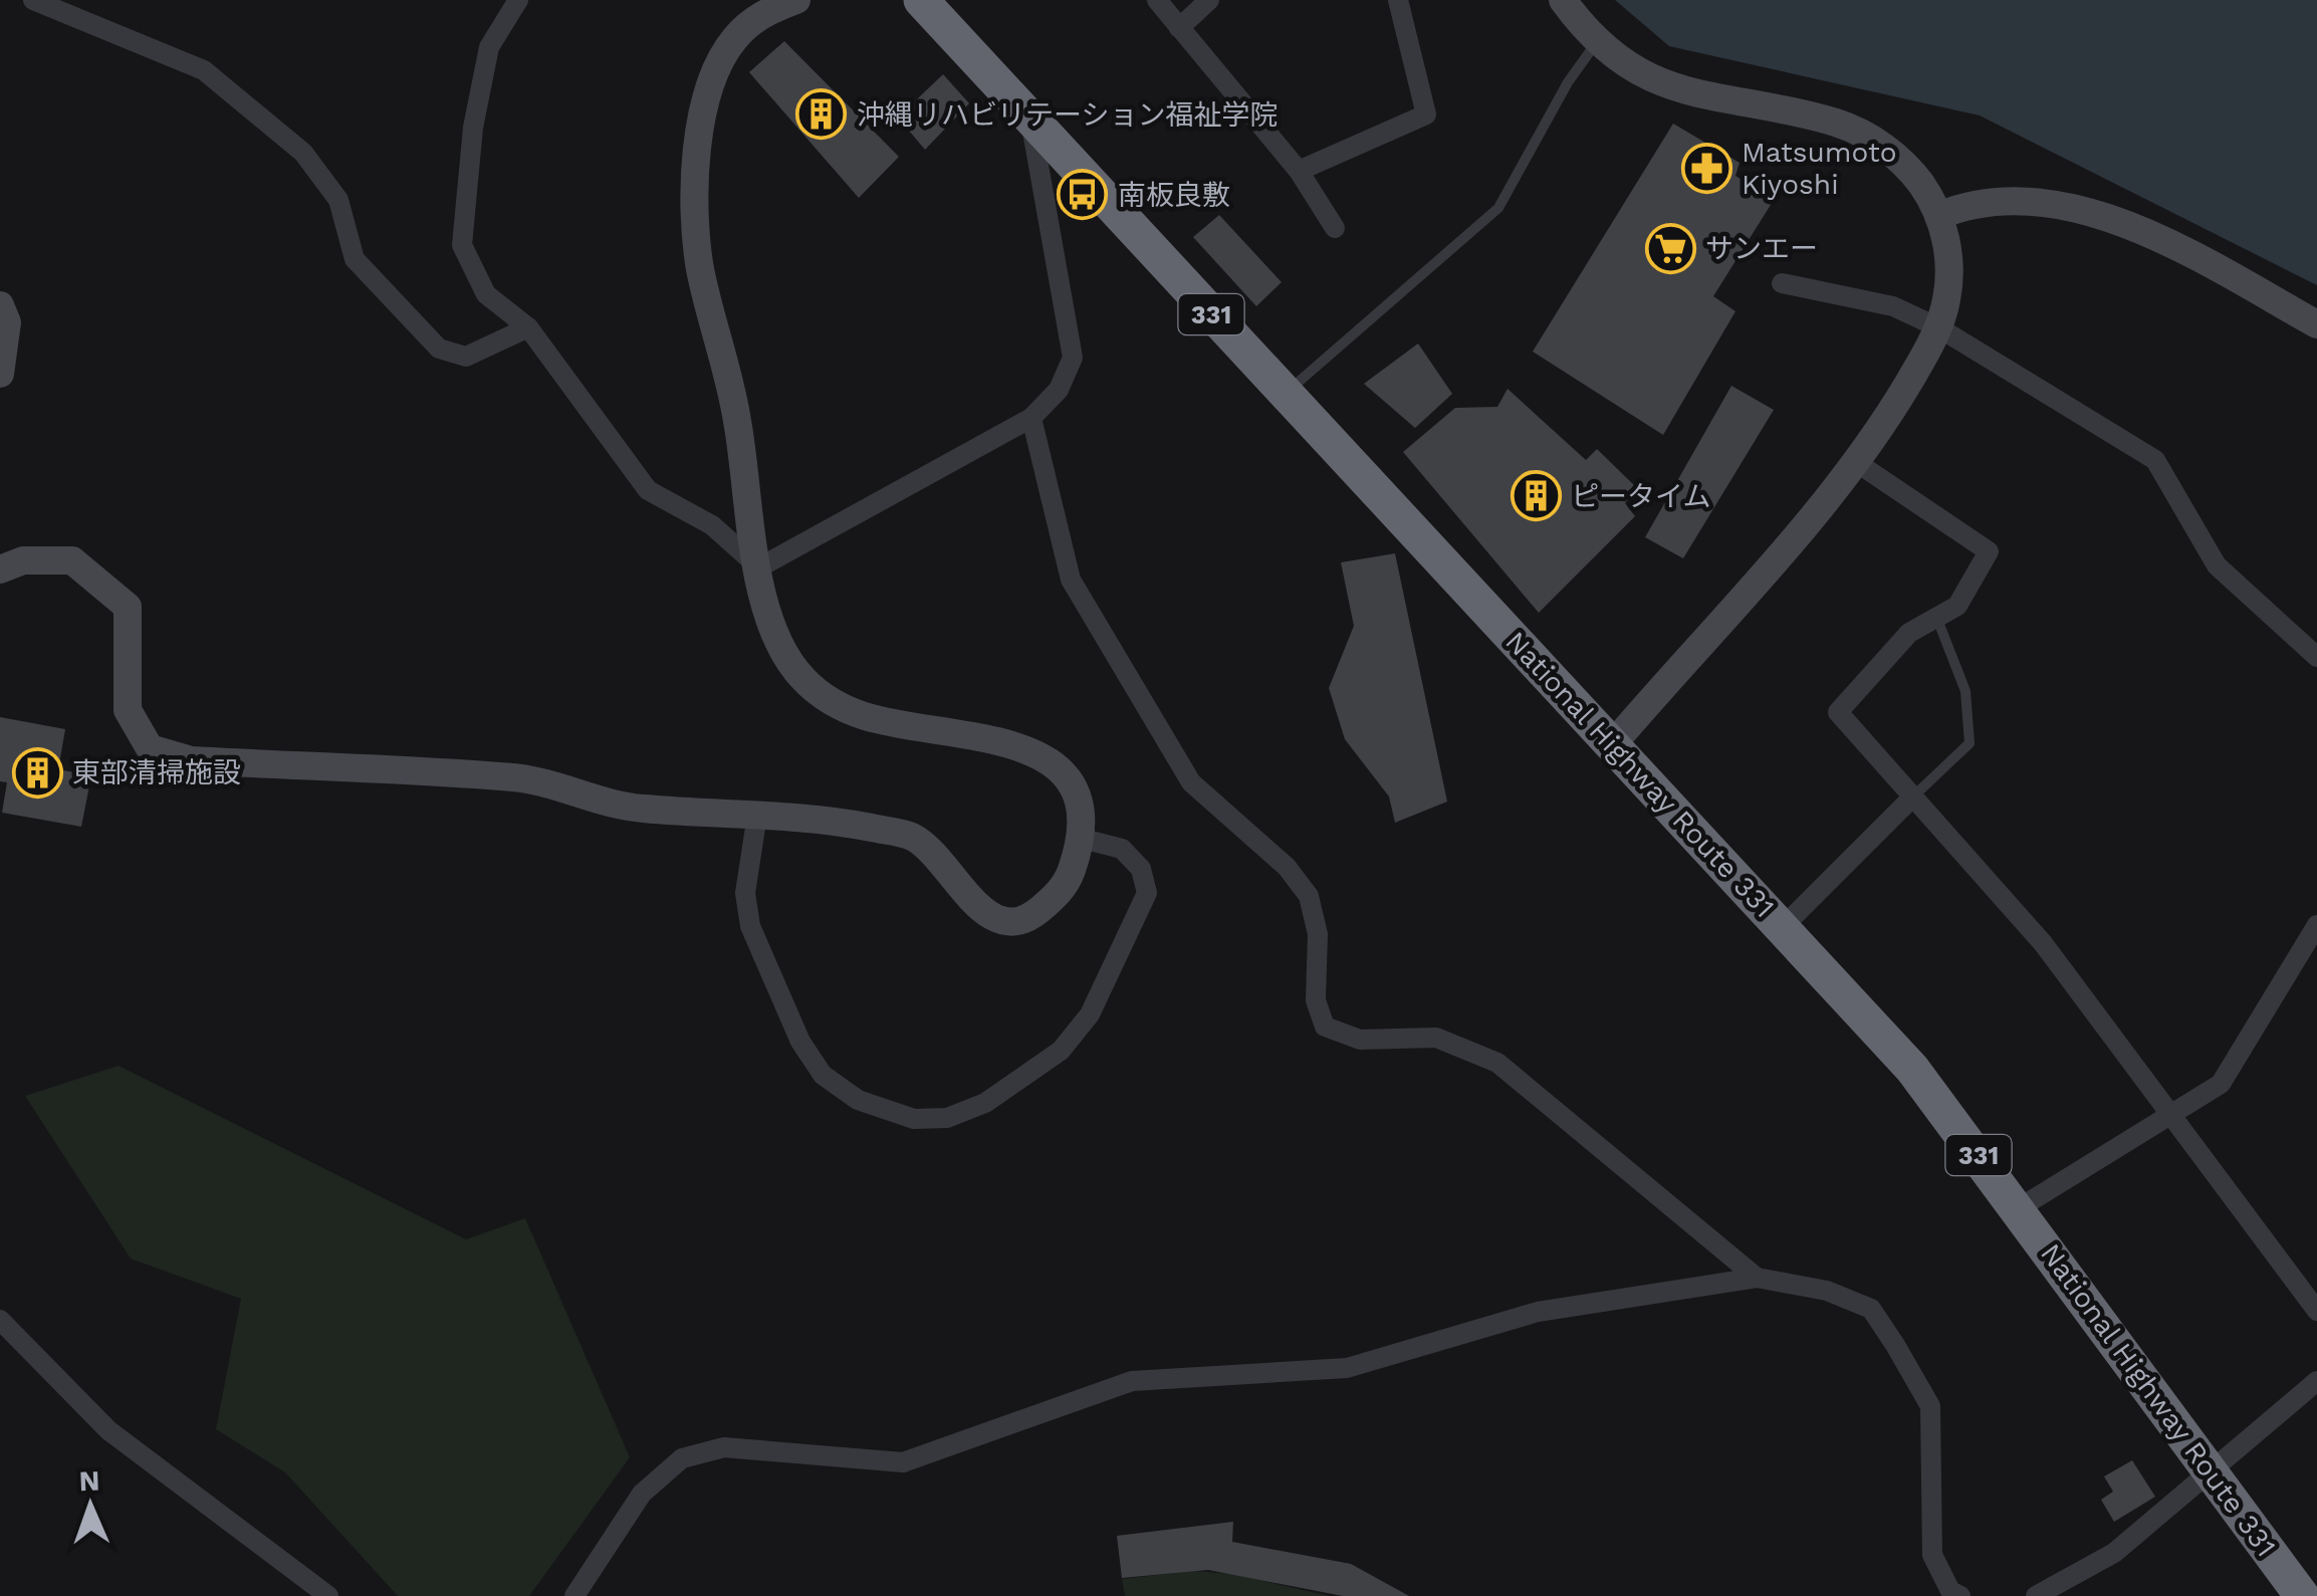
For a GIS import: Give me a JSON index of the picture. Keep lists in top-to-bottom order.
{
  "streets": {
    "highway": ["331", "National Highway Route 331"]
  },
  "places": {
    "building": ["沖縄リハビリテーション福祉学院", "ピータイム", "東部清掃施設"],
    "pharmacy": ["Matsumoto Kiyoshi"],
    "bus stop": ["南板良敷"],
    "supermarket": ["サンエー"]
  },
  "north": "top"
}
